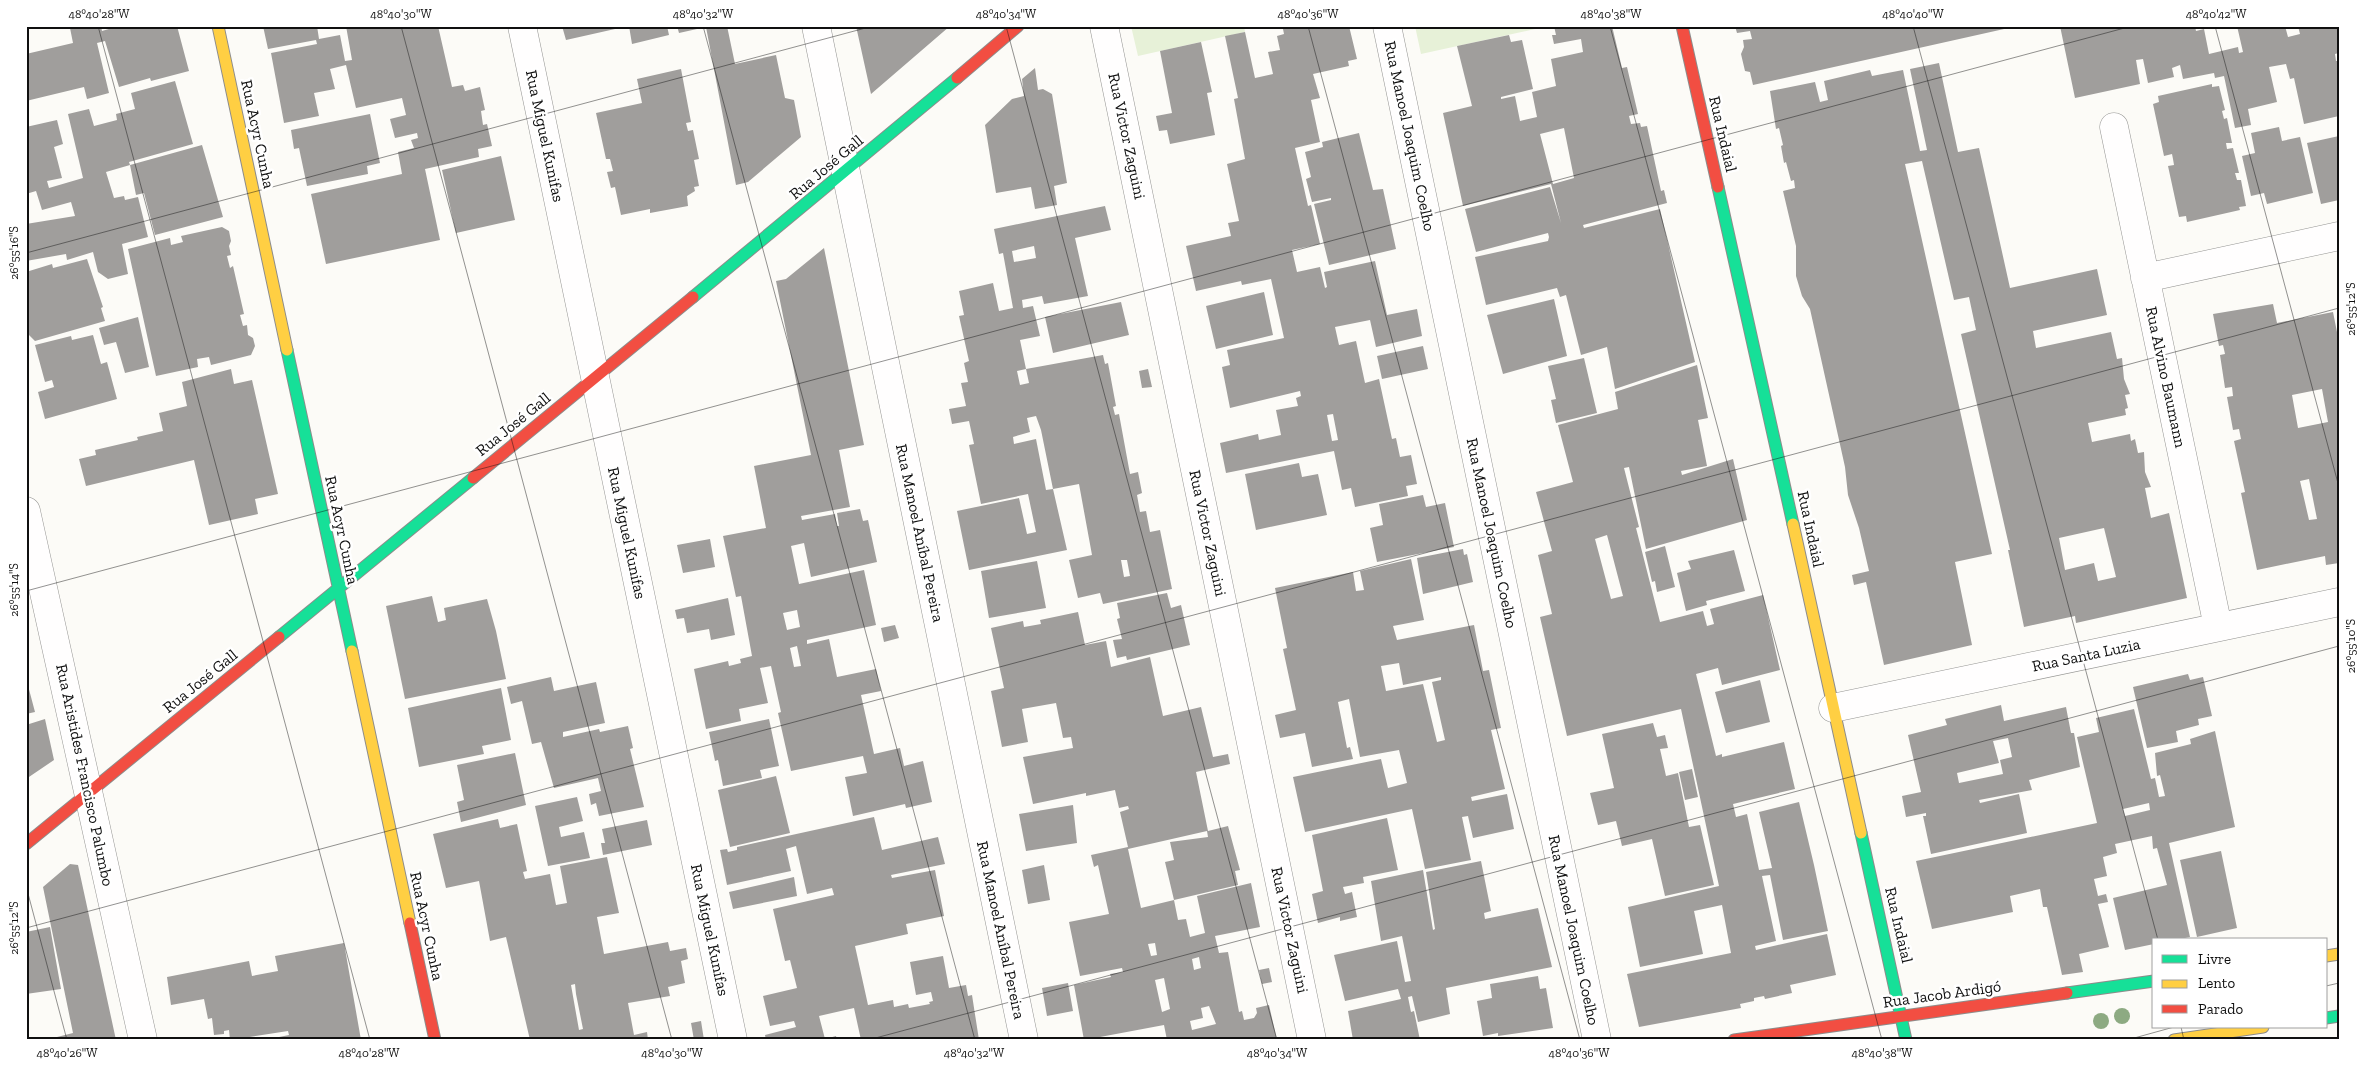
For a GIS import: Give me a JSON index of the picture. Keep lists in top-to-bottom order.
{
  "streets": {
    "main road": [
      "Rua Acyr Cunha",
      "Rua Indaial",
      "Rua José Gall",
      "Rua Jacob Ardigó"
    ],
    "street": [
      "Rua Miguel Kunifas",
      "Rua Victor Zaguini",
      "Rua Manoel Joaquim Coelho",
      "Rua Alvino Baumann",
      "Rua Manoel Aníbal Pereira",
      "Rua Santa Luzia",
      "Rua Aristides Francisco Palumbo"
    ]
  },
  "crossings": [
    ["Rua Acyr Cunha", "Rua José Gall"],
    ["Rua Indaial", "Rua Santa Luzia"],
    ["Rua Indaial", "Rua Jacob Ardigó"],
    ["Rua Miguel Kunifas", "Rua José Gall"],
    ["Rua José Gall", "Rua Manoel Aníbal Pereira"],
    ["Rua José Gall", "Rua Aristides Francisco Palumbo"],
    ["Rua Alvino Baumann", "Rua Santa Luzia"]
  ],
  "legend": ["Livre", "Lento", "Parado"],
  "coordinates": [
    "48°40'28\"W",
    "48°40'30\"W",
    "48°40'32\"W",
    "48°40'34\"W",
    "48°40'36\"W",
    "48°40'38\"W",
    "48°40'40\"W",
    "48°40'42\"W",
    "26°55'16\"S",
    "26°55'12\"S",
    "26°55'14\"S",
    "26°55'10\"S",
    "48°40'26\"W"
  ]
}
